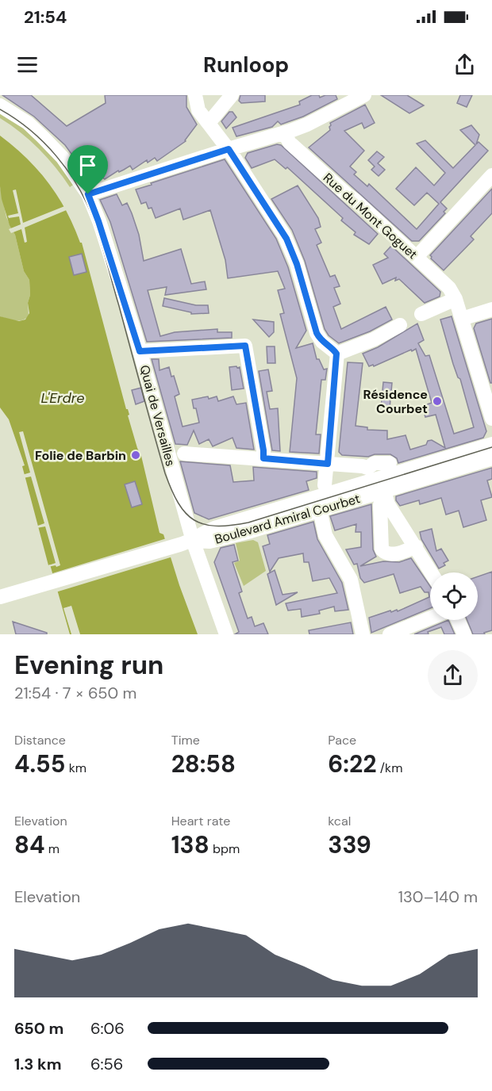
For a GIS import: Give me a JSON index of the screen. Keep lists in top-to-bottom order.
{
  "streets": {
    "street": ["Rue du Mont Goguet", "Quai de Versailles", "Boulevard Amiral Courbet"]
  },
  "crossings": [
    ["Quai de Versailles", "Boulevard Amiral Courbet"]
  ],
  "water": ["L'Erdre"],
  "places": ["Résidence Courbet", "Folie de Barbin"],
  "page": {
    "status": "21:54",
    "header": "Runloop",
    "heading": ["Evening run", "21:54 · 7 × 650 m"],
    "stats": [
      ["Distance", "4.55 km"],
      ["Time", "28:58"],
      ["Pace", "6:22 /km"],
      ["Elevation", "84 m"],
      ["Heart rate", "138 bpm"],
      ["kcal", "339"]
    ],
    "chart": ["Elevation", "130–140 m"],
    "list": [
      {
        "name": "650 m",
        "note": "6:06"
      },
      {
        "name": "1.3 km",
        "note": "6:56"
      }
    ]
  }
}
